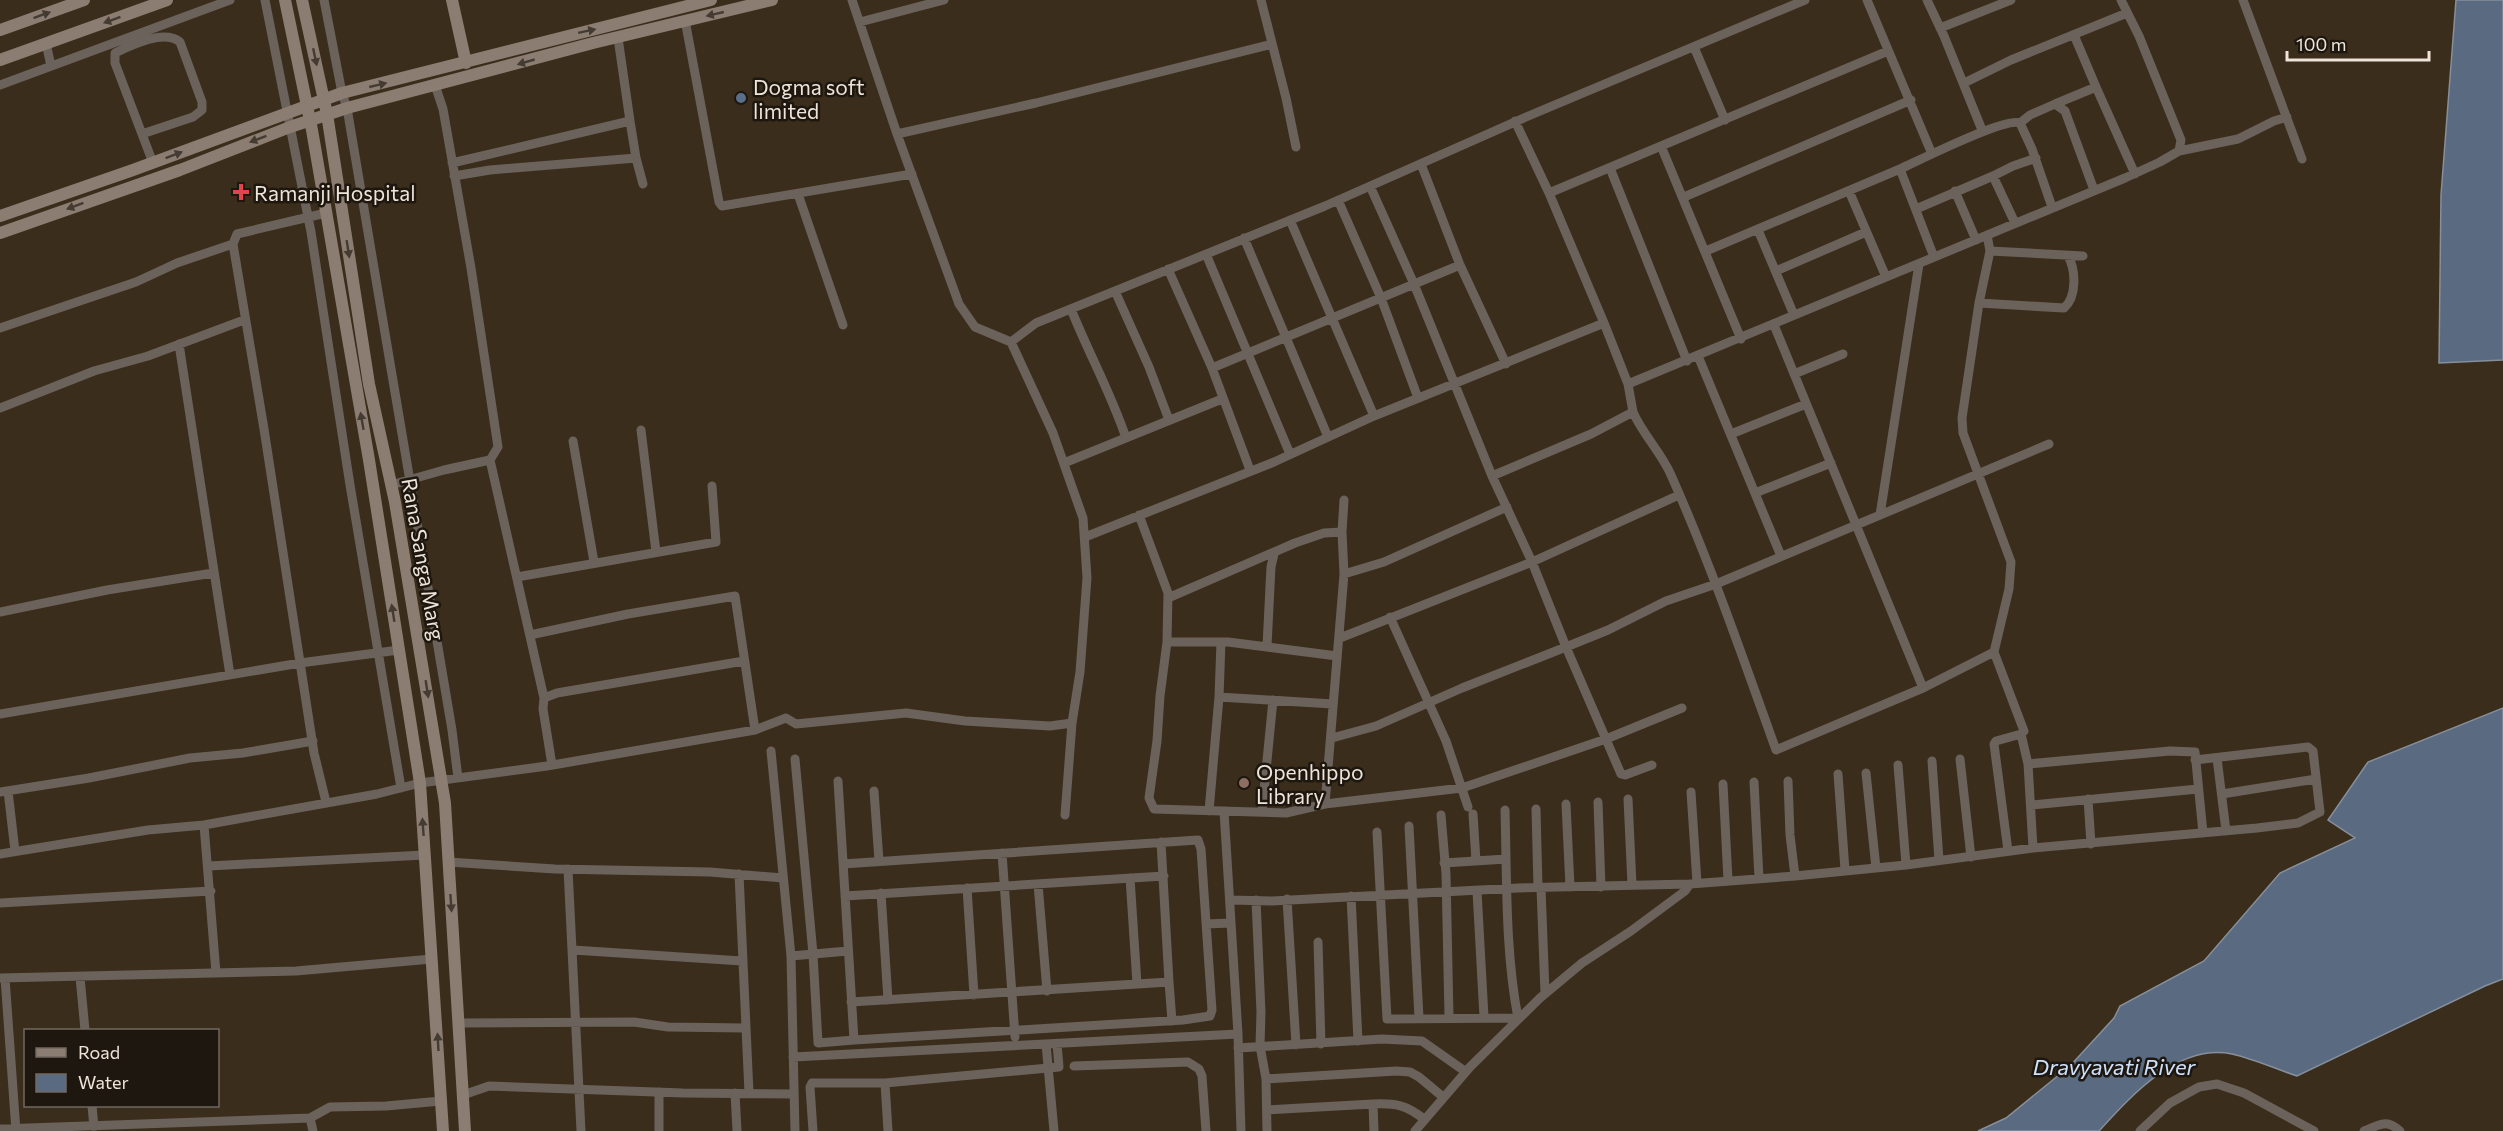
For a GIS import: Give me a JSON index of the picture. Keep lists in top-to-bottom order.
{
  "streets": {
    "main road": ["Rana Sanga Marg"]
  },
  "water": ["Dravyavati River"],
  "places": {
    "other": ["Dogma soft limited", "Openhippo Library"],
    "health": ["Ramanji Hospital"]
  },
  "legend": ["Road", "Water"],
  "scale_bar": "100 m"
}
